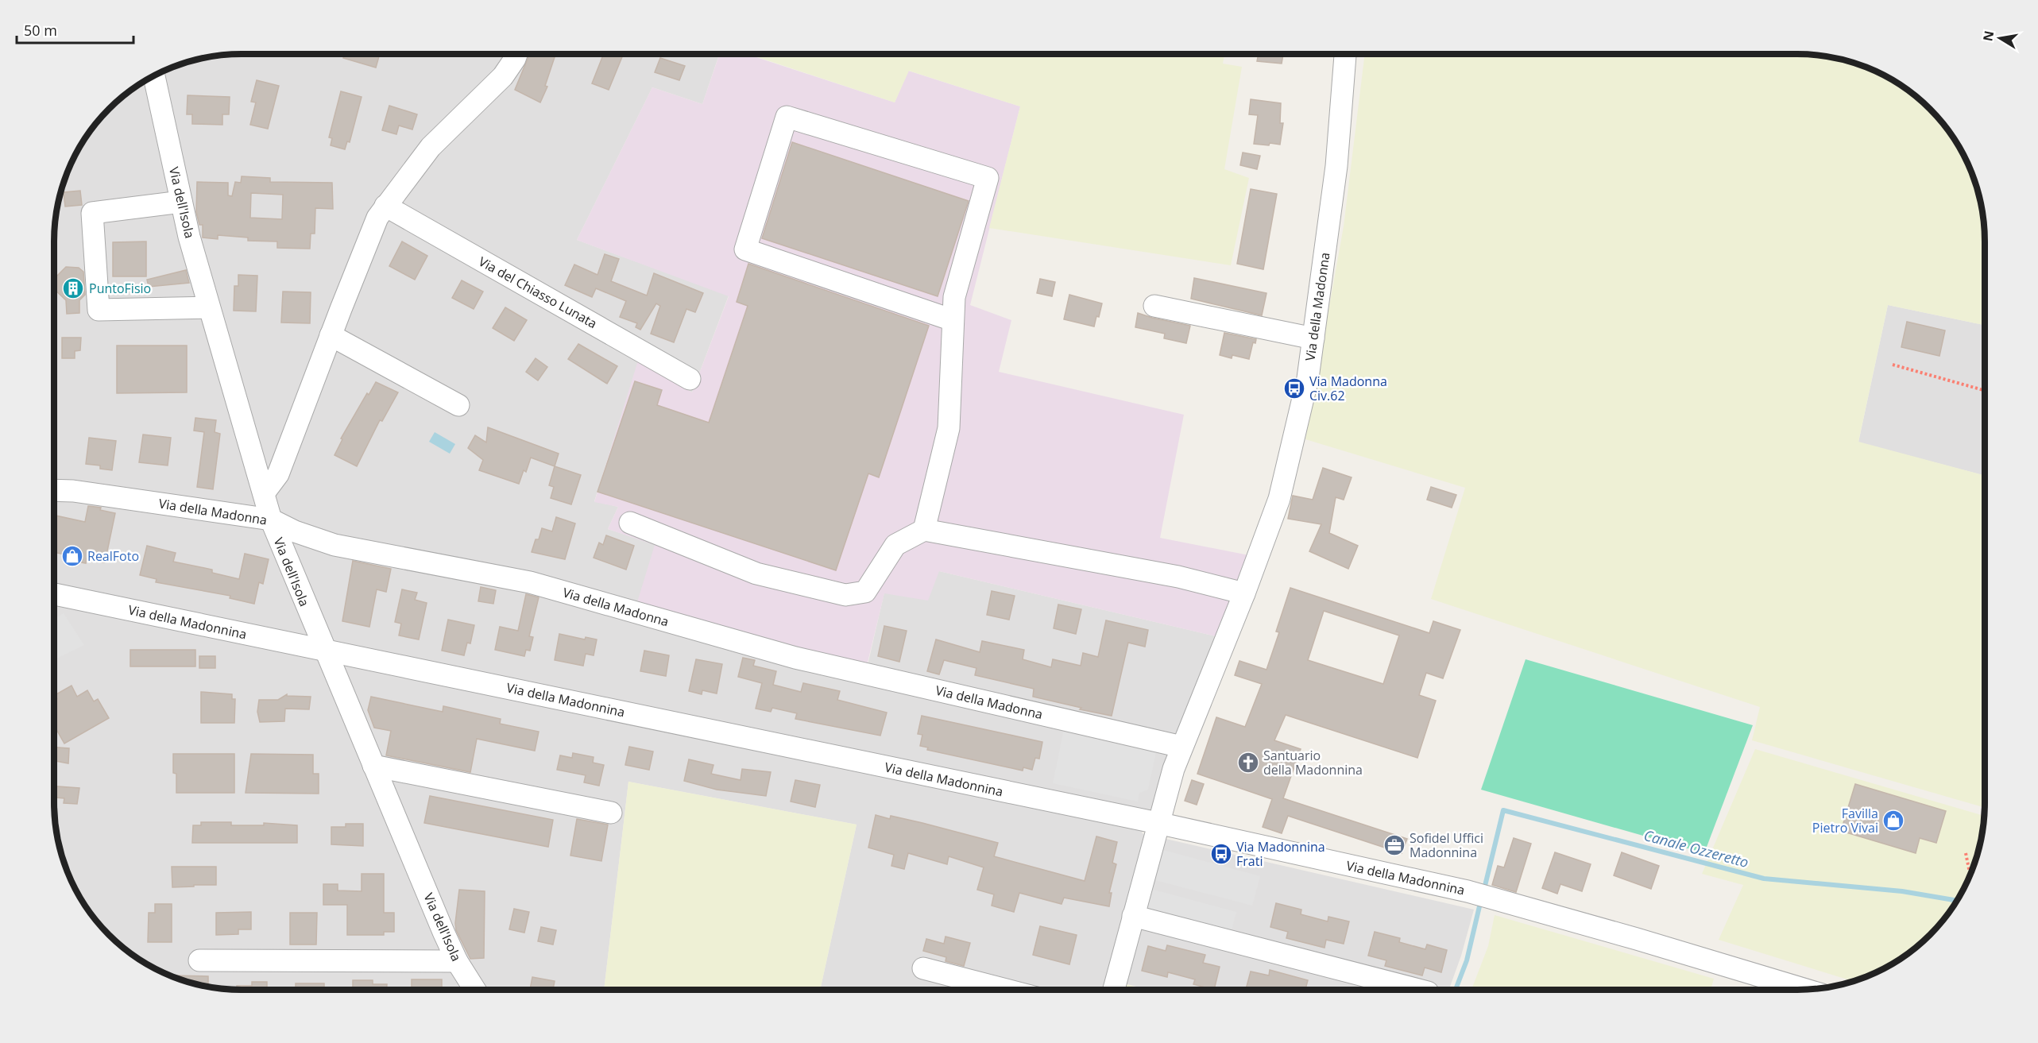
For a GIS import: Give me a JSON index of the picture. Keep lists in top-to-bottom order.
{
  "streets": {
    "street": [
      "Via dell'Isola",
      "Via del Chiasso Lunata",
      "Via della Madonna",
      "Via della Madonnina"
    ]
  },
  "crossings": [
    ["Via dell'Isola", "Via della Madonna"],
    ["Via dell'Isola", "Via della Madonnina"],
    ["Via della Madonna", "Via della Madonnina"]
  ],
  "water": ["Canale Ozzeretto"],
  "places": {
    "building": ["PuntoFisio"],
    "bus stop": ["Via Madonna Civ.62", "Via Madonnina Frati"],
    "shop": ["RealFoto", "Favilla Pietro Vivai"],
    "church": ["Santuario della Madonnina"],
    "office": ["Sofidel Uffici Madonnina"]
  },
  "scale_bar": "50 m",
  "north": "left"
}
